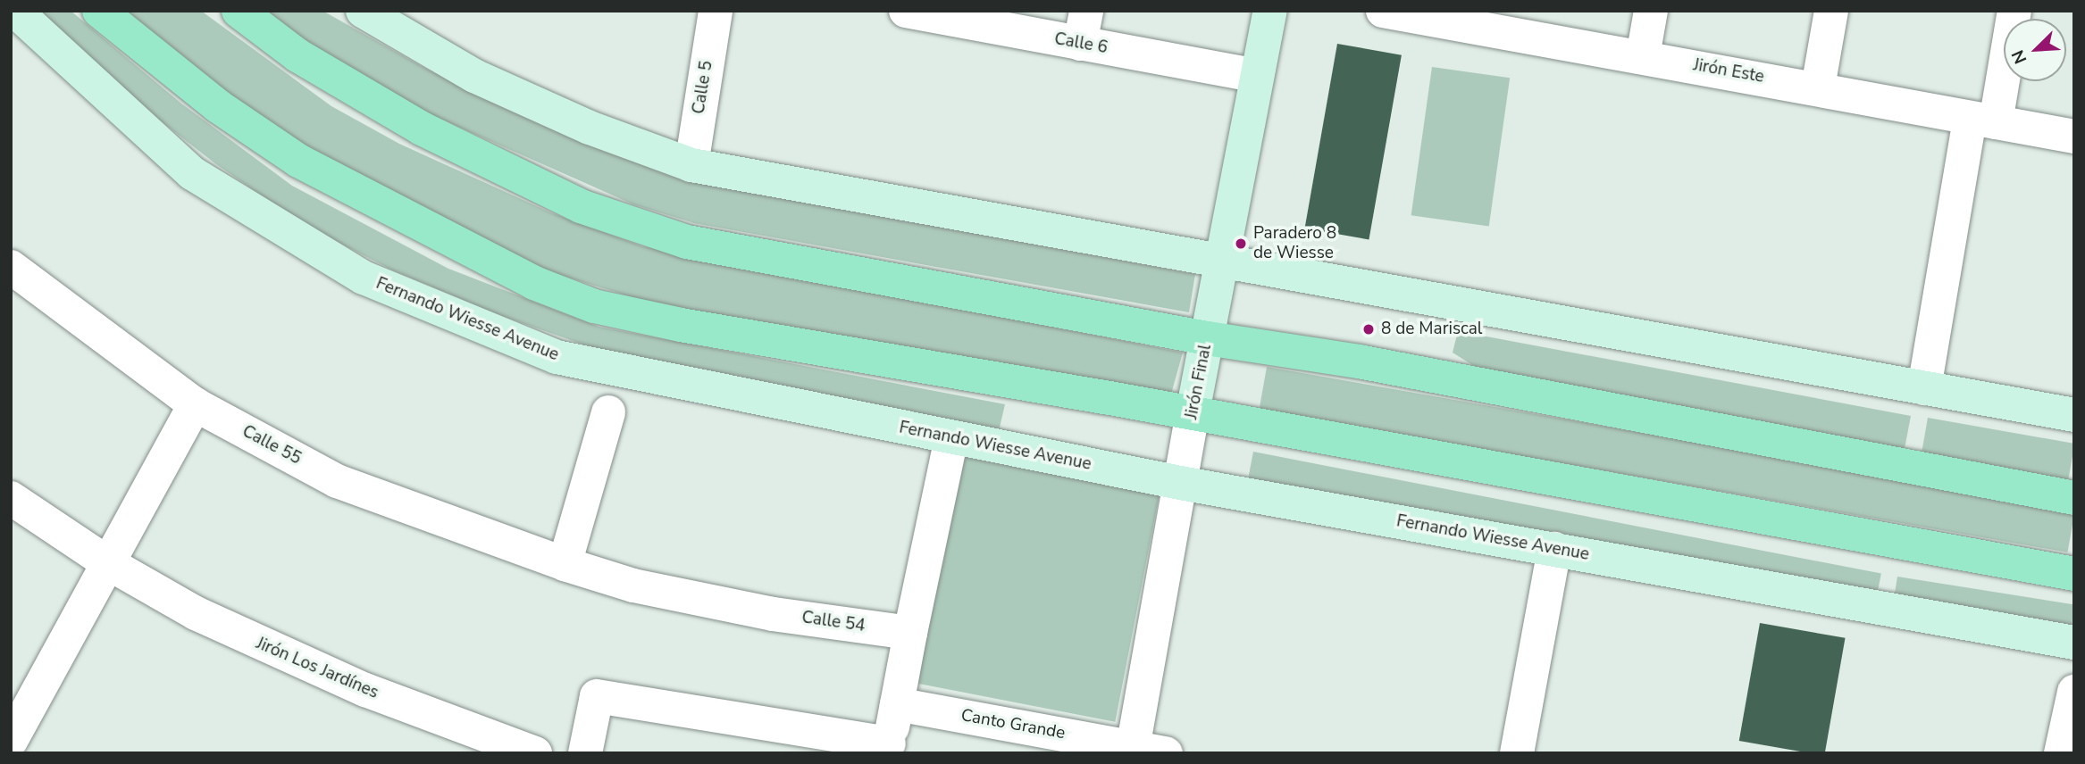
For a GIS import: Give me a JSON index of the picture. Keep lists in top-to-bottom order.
{
  "streets": {
    "main road": ["Fernando Wiesse Avenue", "Jirón Final"],
    "street": [
      "Calle 6",
      "Jirón Este",
      "Calle 5",
      "Calle 55",
      "Calle 54",
      "Jirón Los Jardínes",
      "Canto Grande"
    ]
  },
  "crossings": [
    ["Calle 6", "Jirón Final"],
    ["Fernando Wiesse Avenue", "Jirón Final"],
    ["Jirón Final", "Canto Grande"],
    ["Calle 55", "Calle 54"]
  ],
  "places": ["Paradero 8 de Wiesse", "8 de Mariscal"],
  "north": "bottom left"
}
